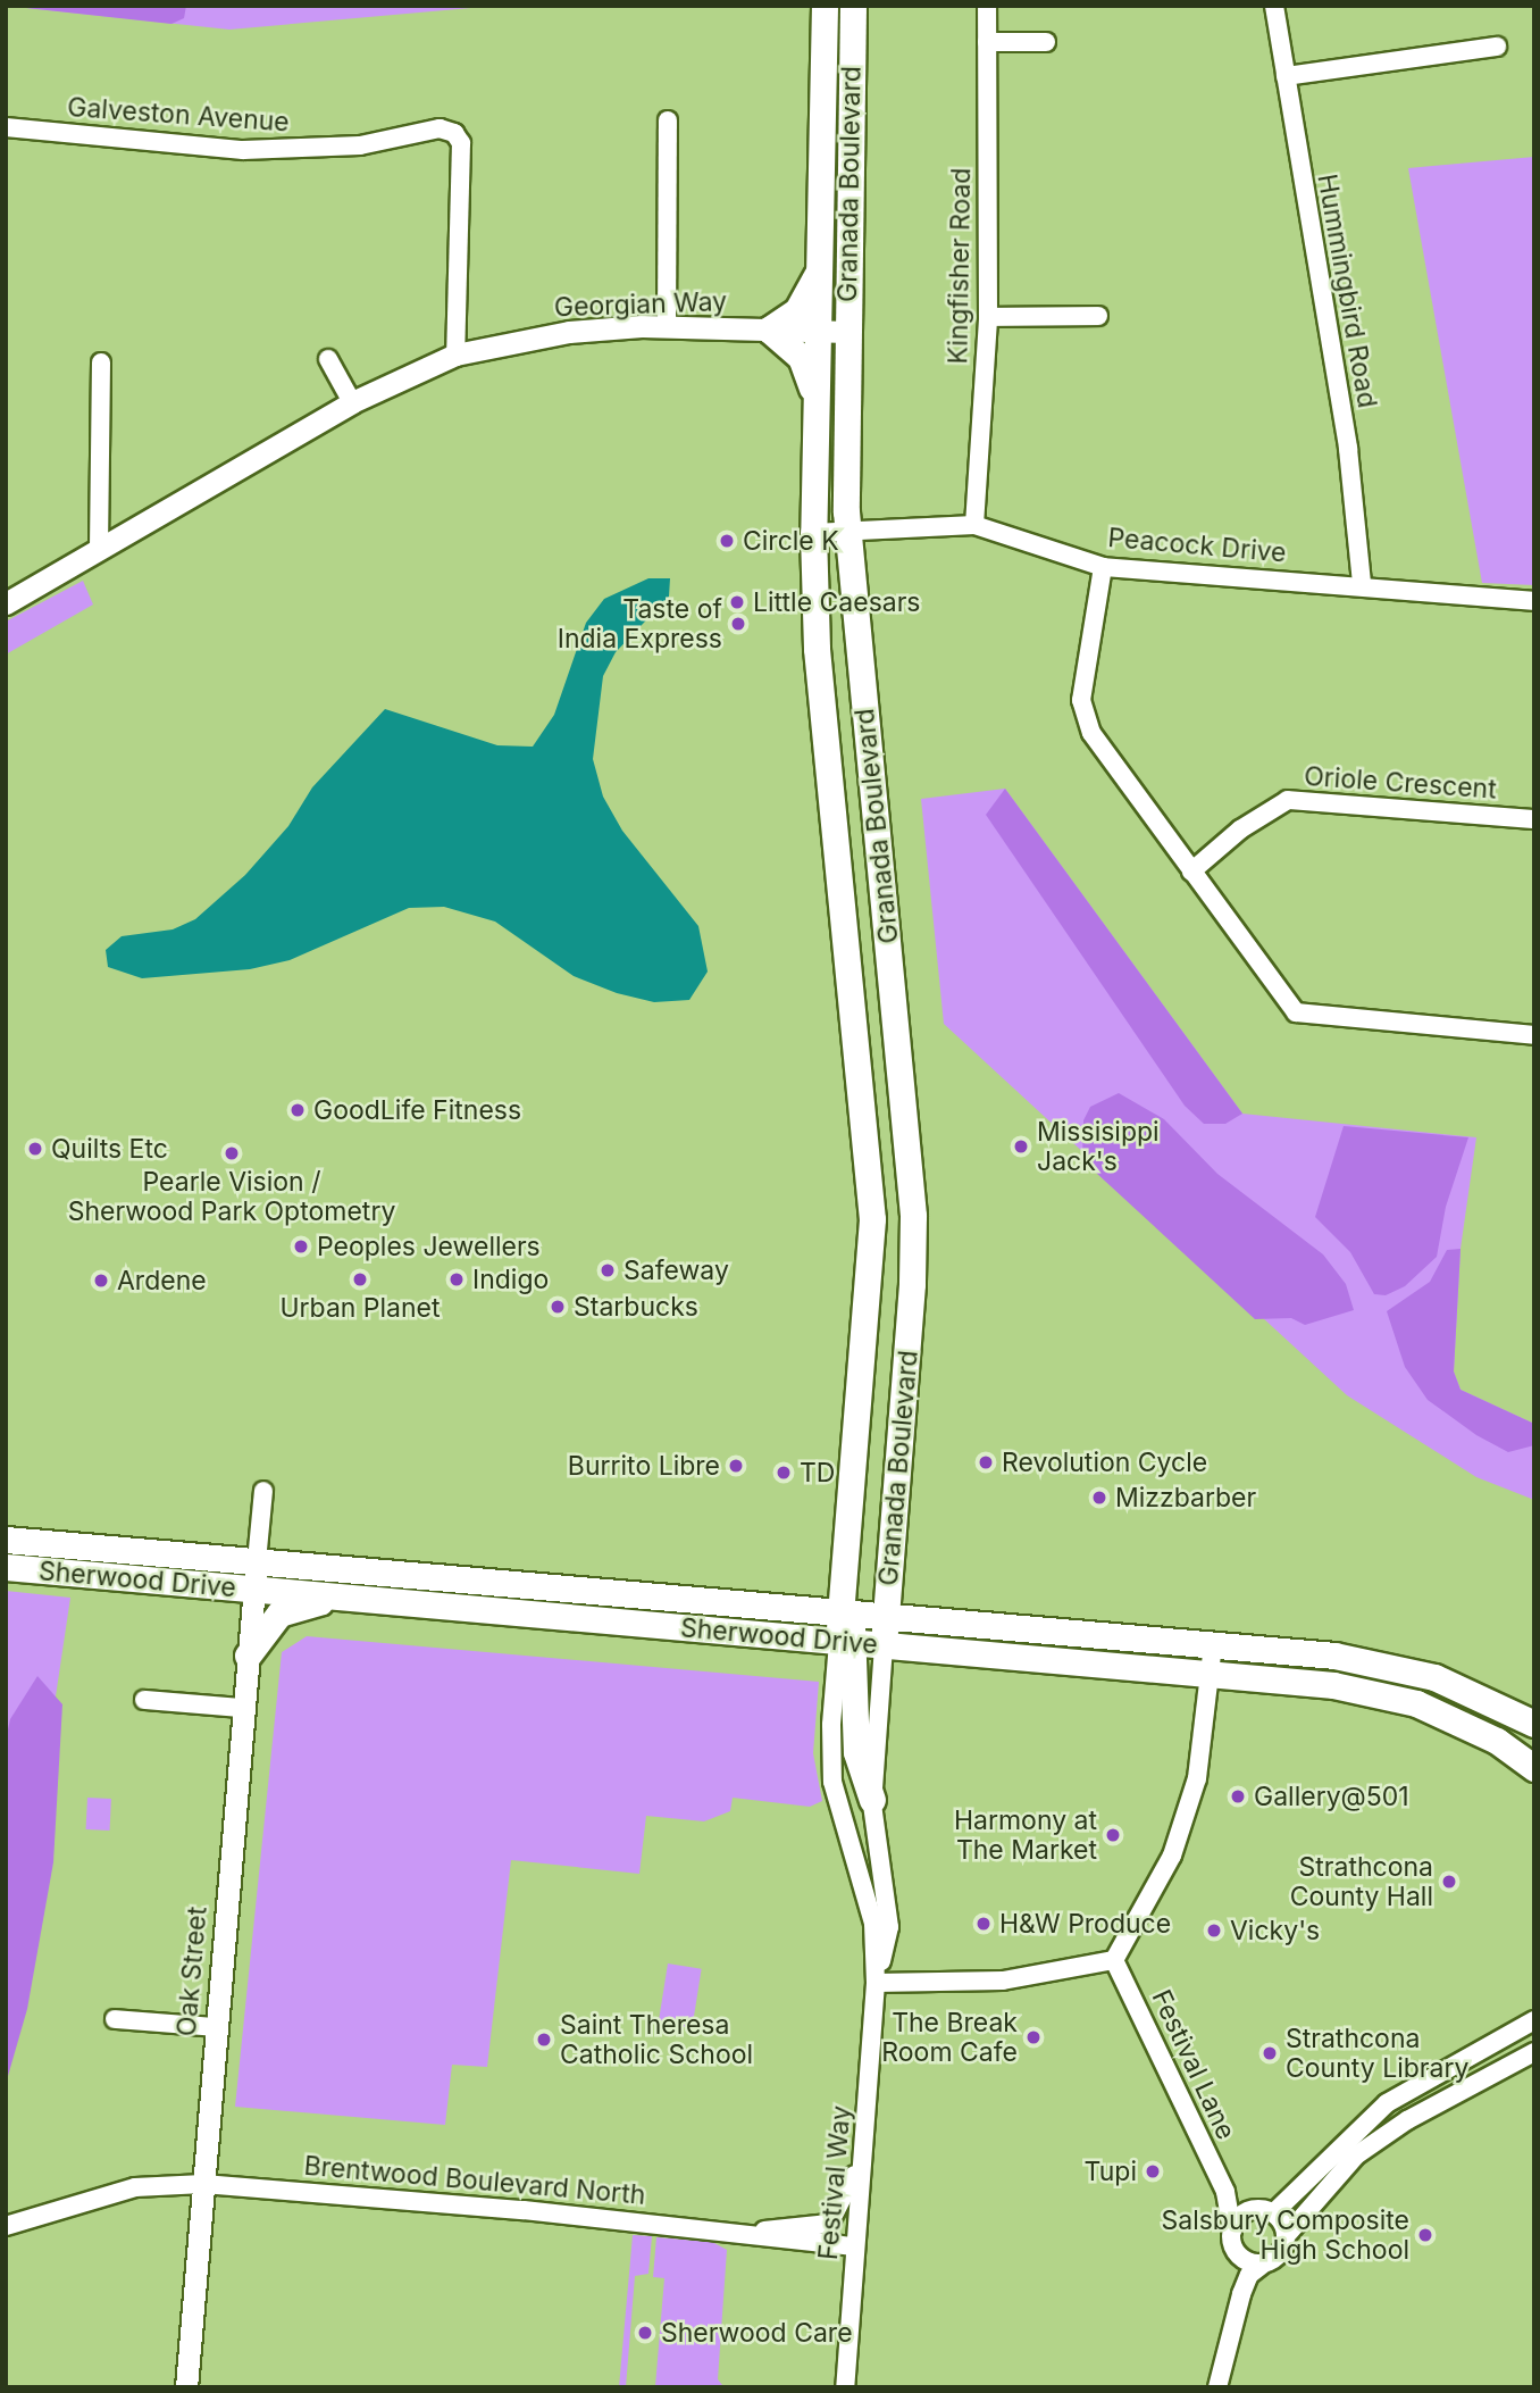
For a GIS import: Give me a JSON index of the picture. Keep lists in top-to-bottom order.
{
  "streets": {
    "main road": ["Granada Boulevard", "Sherwood Drive"],
    "street": [
      "Galveston Avenue",
      "Kingfisher Road",
      "Hummingbird Road",
      "Georgian Way",
      "Peacock Drive",
      "Oriole Crescent",
      "Oak Street",
      "Festival Lane",
      "Brentwood Boulevard North",
      "Festival Way"
    ]
  },
  "crossings": [
    ["Galveston Avenue", "Georgian Way"],
    ["Granada Boulevard", "Georgian Way"],
    ["Granada Boulevard", "Peacock Drive"],
    ["Granada Boulevard", "Sherwood Drive"],
    ["Granada Boulevard", "Festival Way"],
    ["Kingfisher Road", "Peacock Drive"],
    ["Hummingbird Road", "Peacock Drive"],
    ["Sherwood Drive", "Oak Street"],
    ["Sherwood Drive", "Festival Way"],
    ["Oak Street", "Brentwood Boulevard North"]
  ],
  "places": [
    "Circle K",
    "Little Caesars",
    "Taste of India Express",
    "GoodLife Fitness",
    "Missisippi Jack's",
    "Quilts Etc",
    "Pearle Vision / Sherwood Park Optometry",
    "Peoples Jewellers",
    "Safeway",
    "Urban Planet",
    "Indigo",
    "Ardene",
    "Starbucks",
    "Revolution Cycle",
    "Burrito Libre",
    "TD",
    "Mizzbarber",
    "Gallery@501",
    "Harmony at The Market",
    "Strathcona County Hall",
    "H&W Produce",
    "Vicky's",
    "The Break Room Cafe",
    "Saint Theresa Catholic School",
    "Strathcona County Library",
    "Tupi",
    "Salsbury Composite High School",
    "Sherwood Care"
  ]
}
